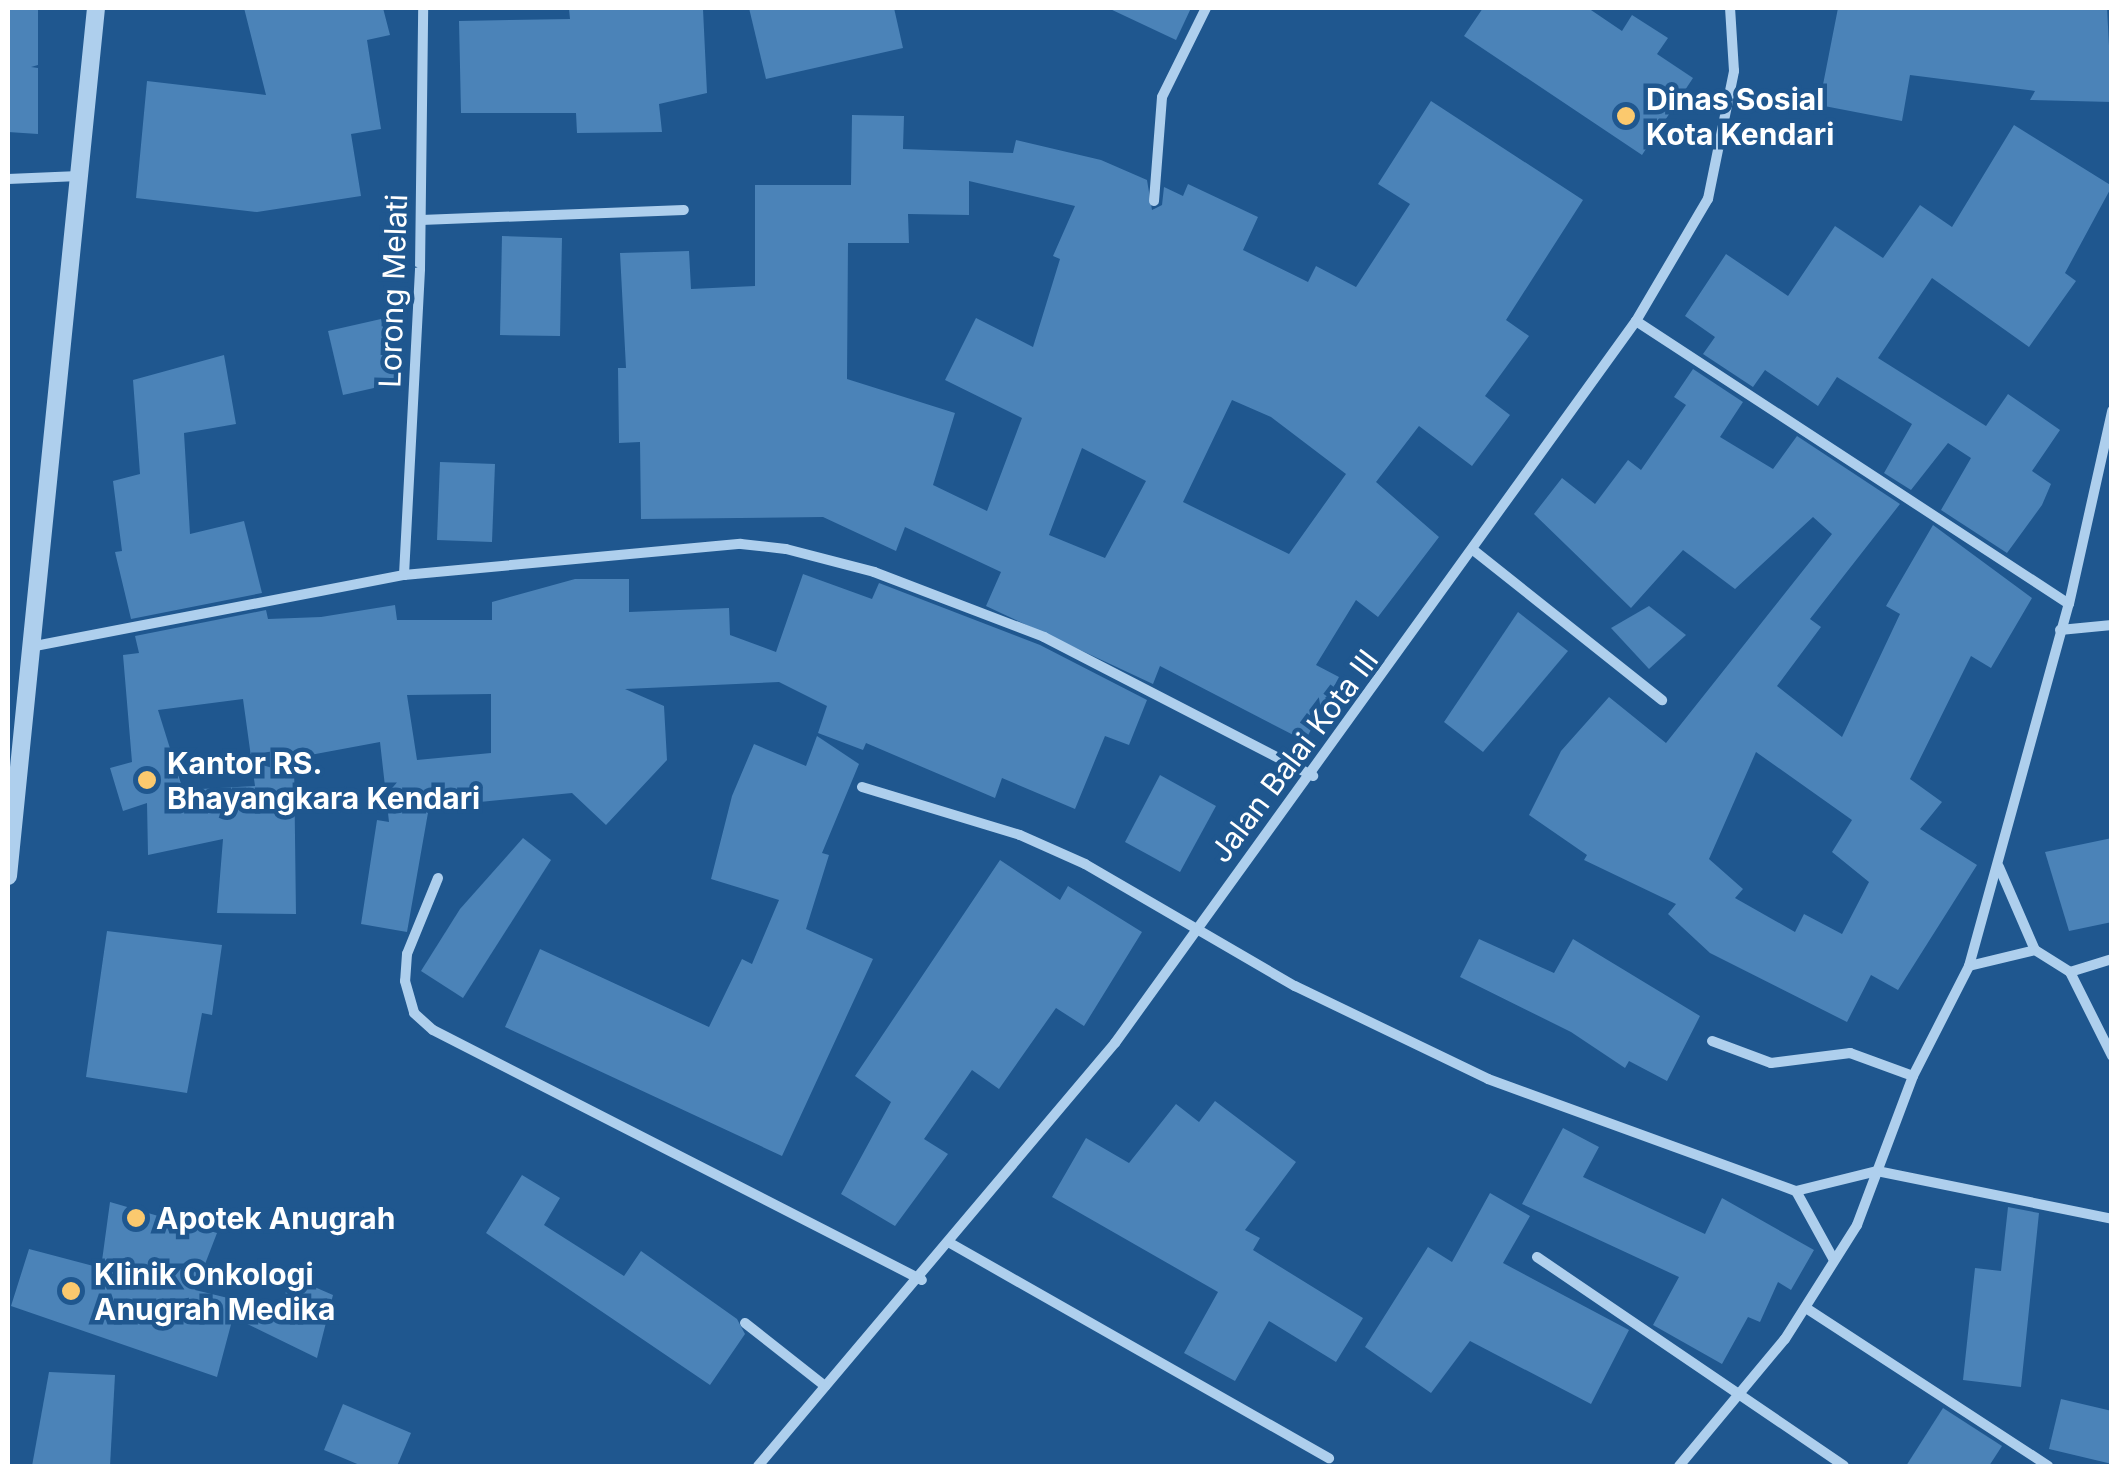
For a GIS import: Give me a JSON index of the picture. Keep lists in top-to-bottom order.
{
  "streets": {
    "street": ["Lorong Melati", "Jalan Balai Kota III"]
  },
  "places": [
    "Dinas Sosial Kota Kendari",
    "Kantor RS. Bhayangkara Kendari",
    "Apotek Anugrah",
    "Klinik Onkologi Anugrah Medika"
  ]
}
